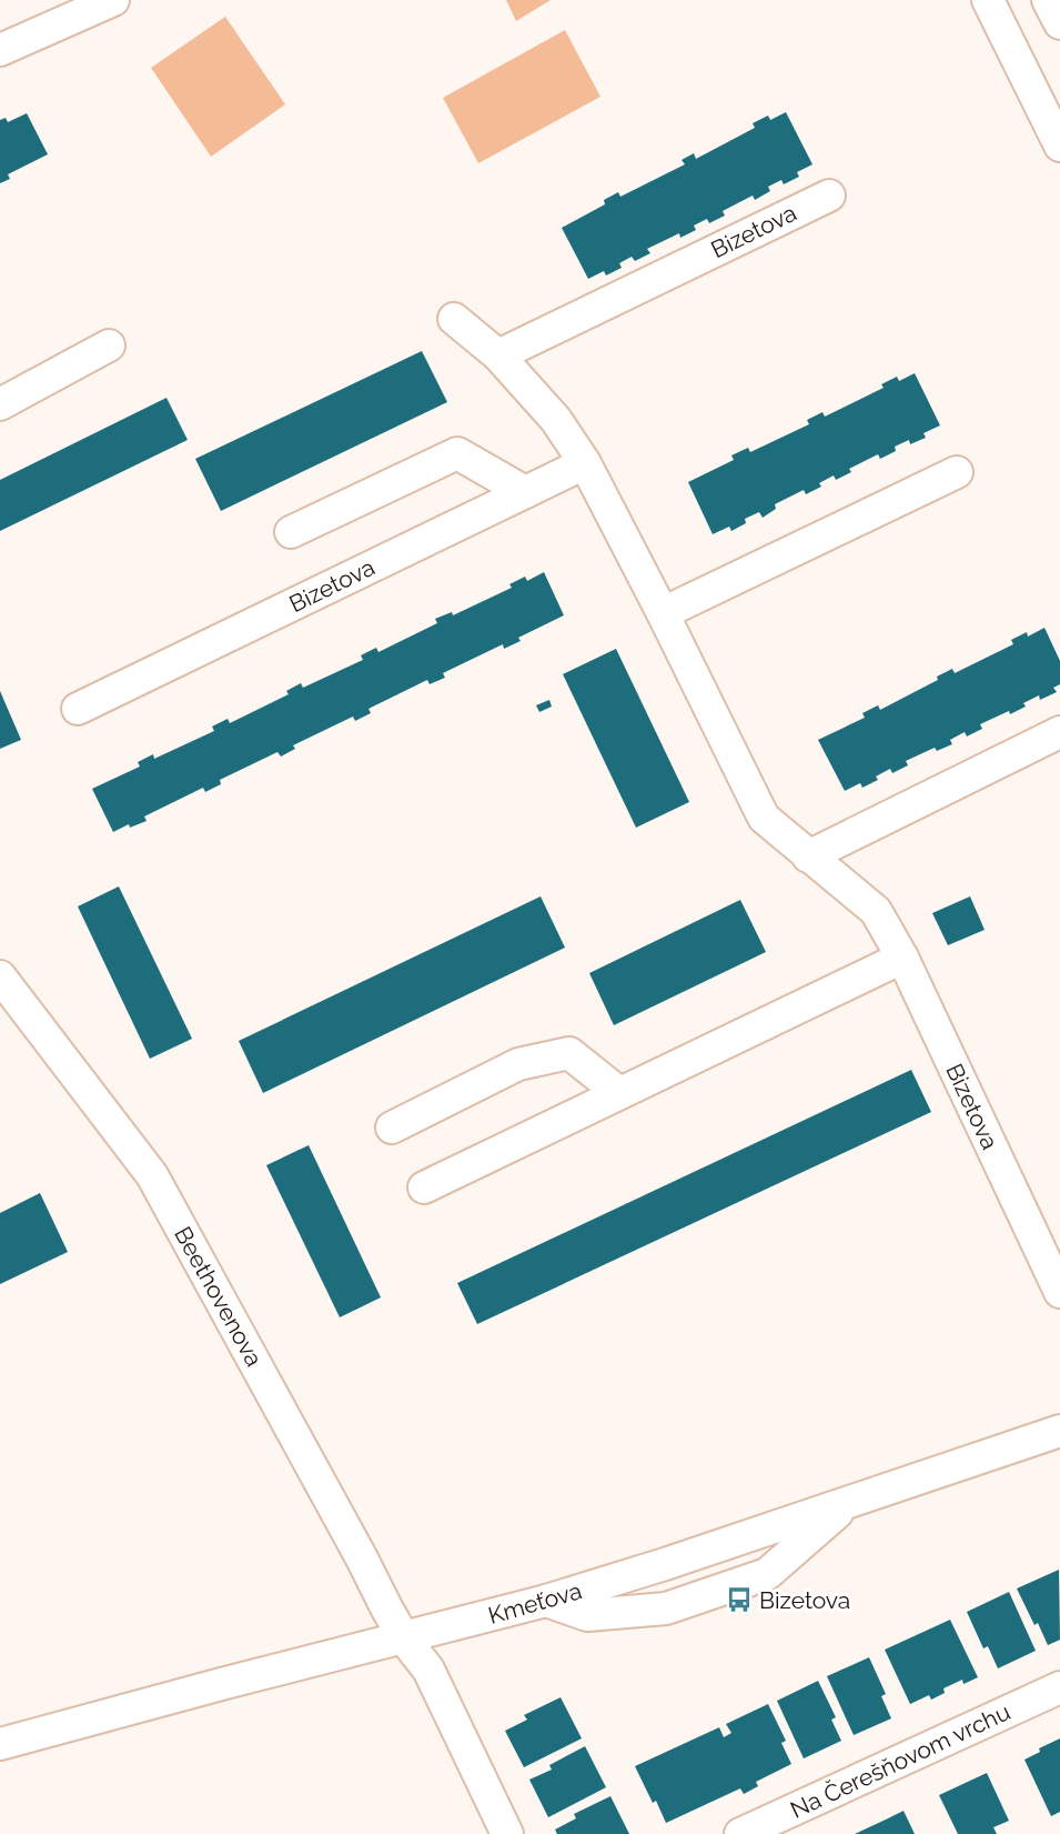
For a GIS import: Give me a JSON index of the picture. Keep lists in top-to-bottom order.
{
  "streets": {
    "street": [
      "Bizetova",
      "Beethovenova",
      "Kmeťova",
      "Na Čerešňovom vrchu"
    ]
  },
  "crossings": [
    ["Beethovenova", "Kmeťova"]
  ],
  "places": {
    "bus stop": ["Bizetova"]
  }
}
